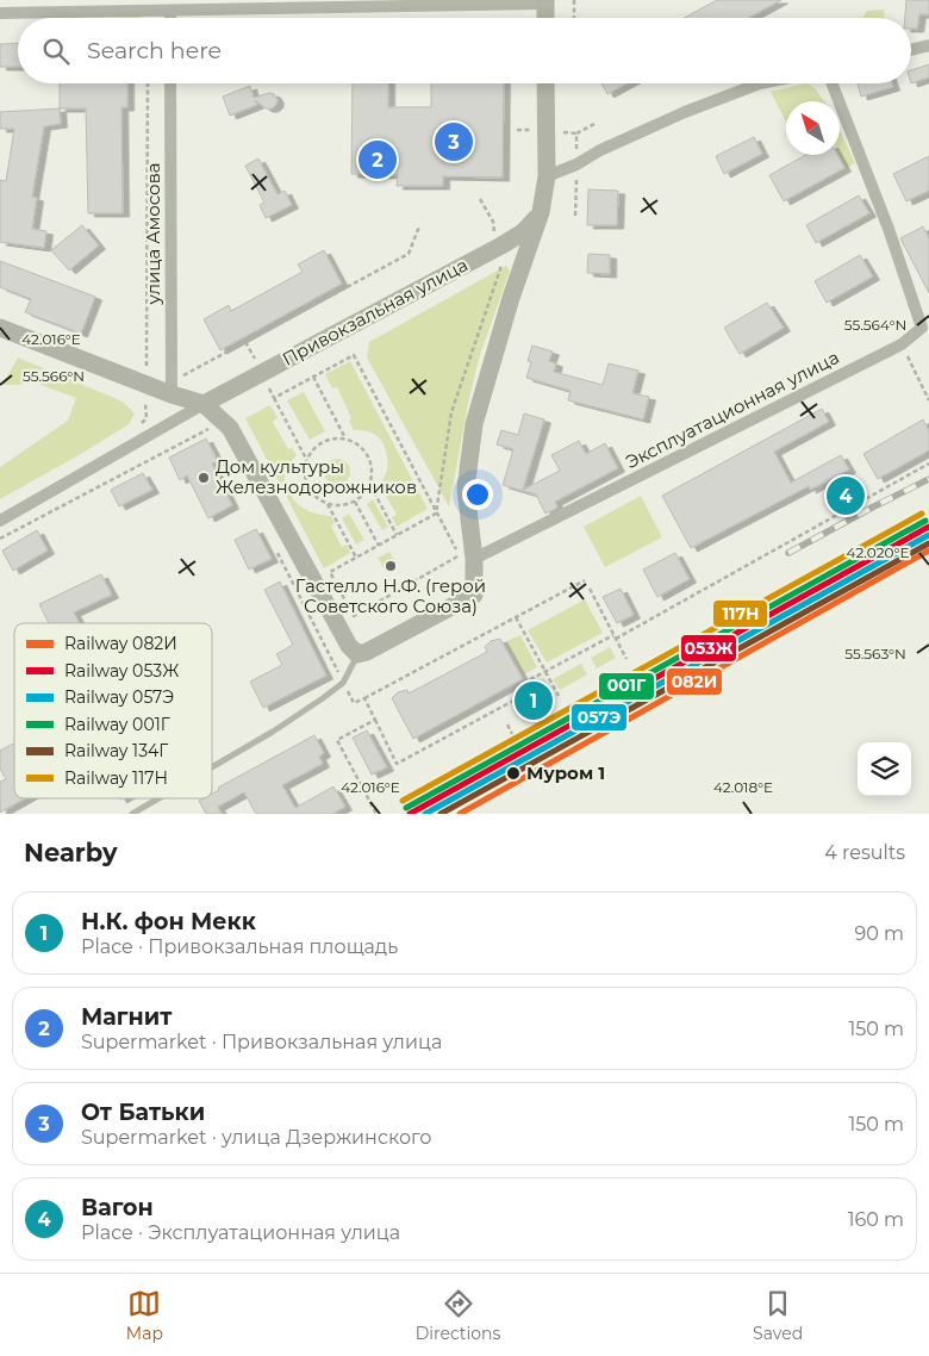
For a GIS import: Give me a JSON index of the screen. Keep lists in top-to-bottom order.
{
  "streets": {
    "street": ["улица Амосова", "Привокзальная улица", "Эксплуатационная улица"]
  },
  "places": ["Дом культуры Железнодорожников", "Гастелло Н.Ф. (герой Советского Союза)", "Муром 1"],
  "lines": [
    "rail line 117Н",
    "rail line 001Г",
    "rail line 053Ж",
    "rail line 057Э",
    "rail line 134Г",
    "rail line 082И"
  ],
  "legend": [
    "Railway 082И",
    "Railway 053Ж",
    "Railway 057Э",
    "Railway 001Г",
    "Railway 134Г",
    "Railway 117Н"
  ],
  "north": "top left",
  "page": {
    "search": "Search here",
    "pins": [
      "3",
      "2",
      "4",
      "1"
    ],
    "heading": ["Nearby", "4 results"],
    "list": [
      {
        "mark": "1",
        "name": "Н.К. фон Мекк",
        "note": "Place · Привокзальная площадь",
        "value": "90 m"
      },
      {
        "mark": "2",
        "name": "Магнит",
        "note": "Supermarket · Привокзальная улица",
        "value": "150 m"
      },
      {
        "mark": "3",
        "name": "От Батьки",
        "note": "Supermarket · улица Дзержинского",
        "value": "150 m"
      },
      {
        "mark": "4",
        "name": "Вагон",
        "note": "Place · Эксплуатационная улица",
        "value": "160 m"
      }
    ],
    "nav": ["Map", "Directions", "Saved"]
  },
  "coordinates": [
    "55.564°N",
    "42.016°E",
    "55.566°N",
    "42.020°E",
    "55.563°N",
    "42.018°E"
  ]
}
